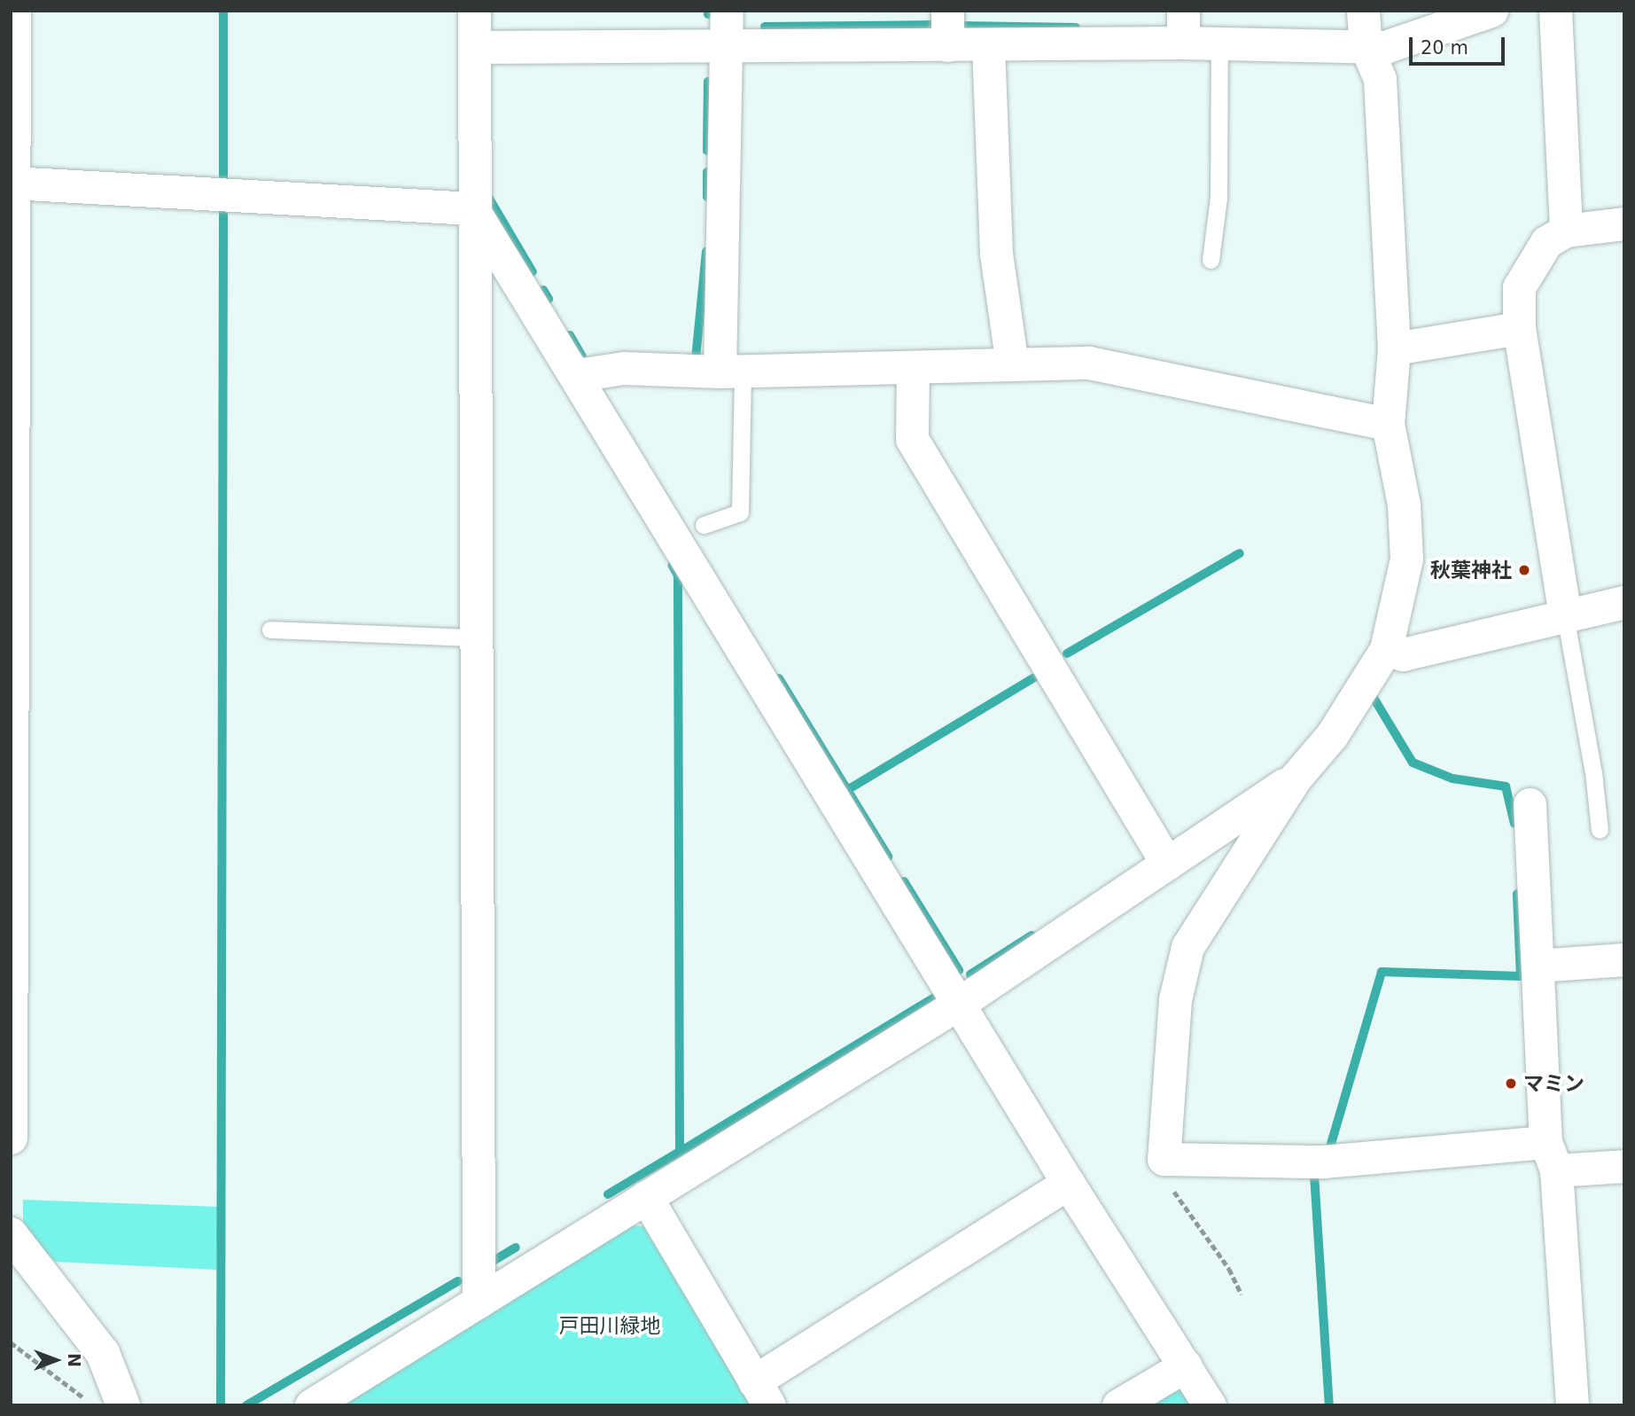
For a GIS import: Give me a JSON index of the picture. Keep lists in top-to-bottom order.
{
  "parks": ["戸田川緑地"],
  "places": ["秋葉神社", "マミン"],
  "scale_bar": "20 m",
  "north": "right"
}
